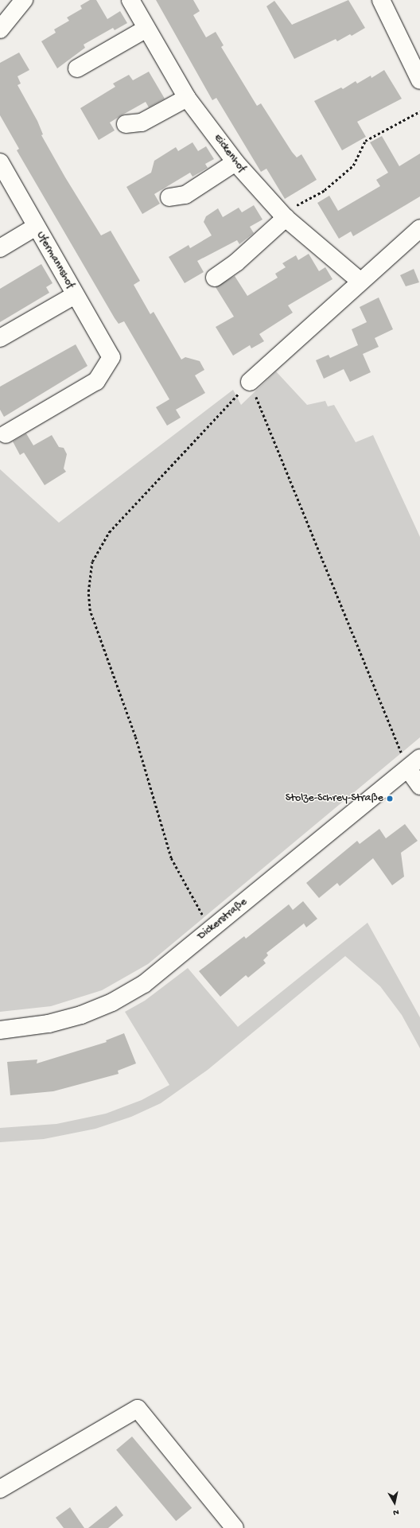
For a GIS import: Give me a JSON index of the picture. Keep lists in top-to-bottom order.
{
  "streets": {
    "street": ["Eickenhof", "Ufermannshof", "Dickerstraße"]
  },
  "places": ["Stolze-Schrey-Straße"],
  "north": "bottom"
}
